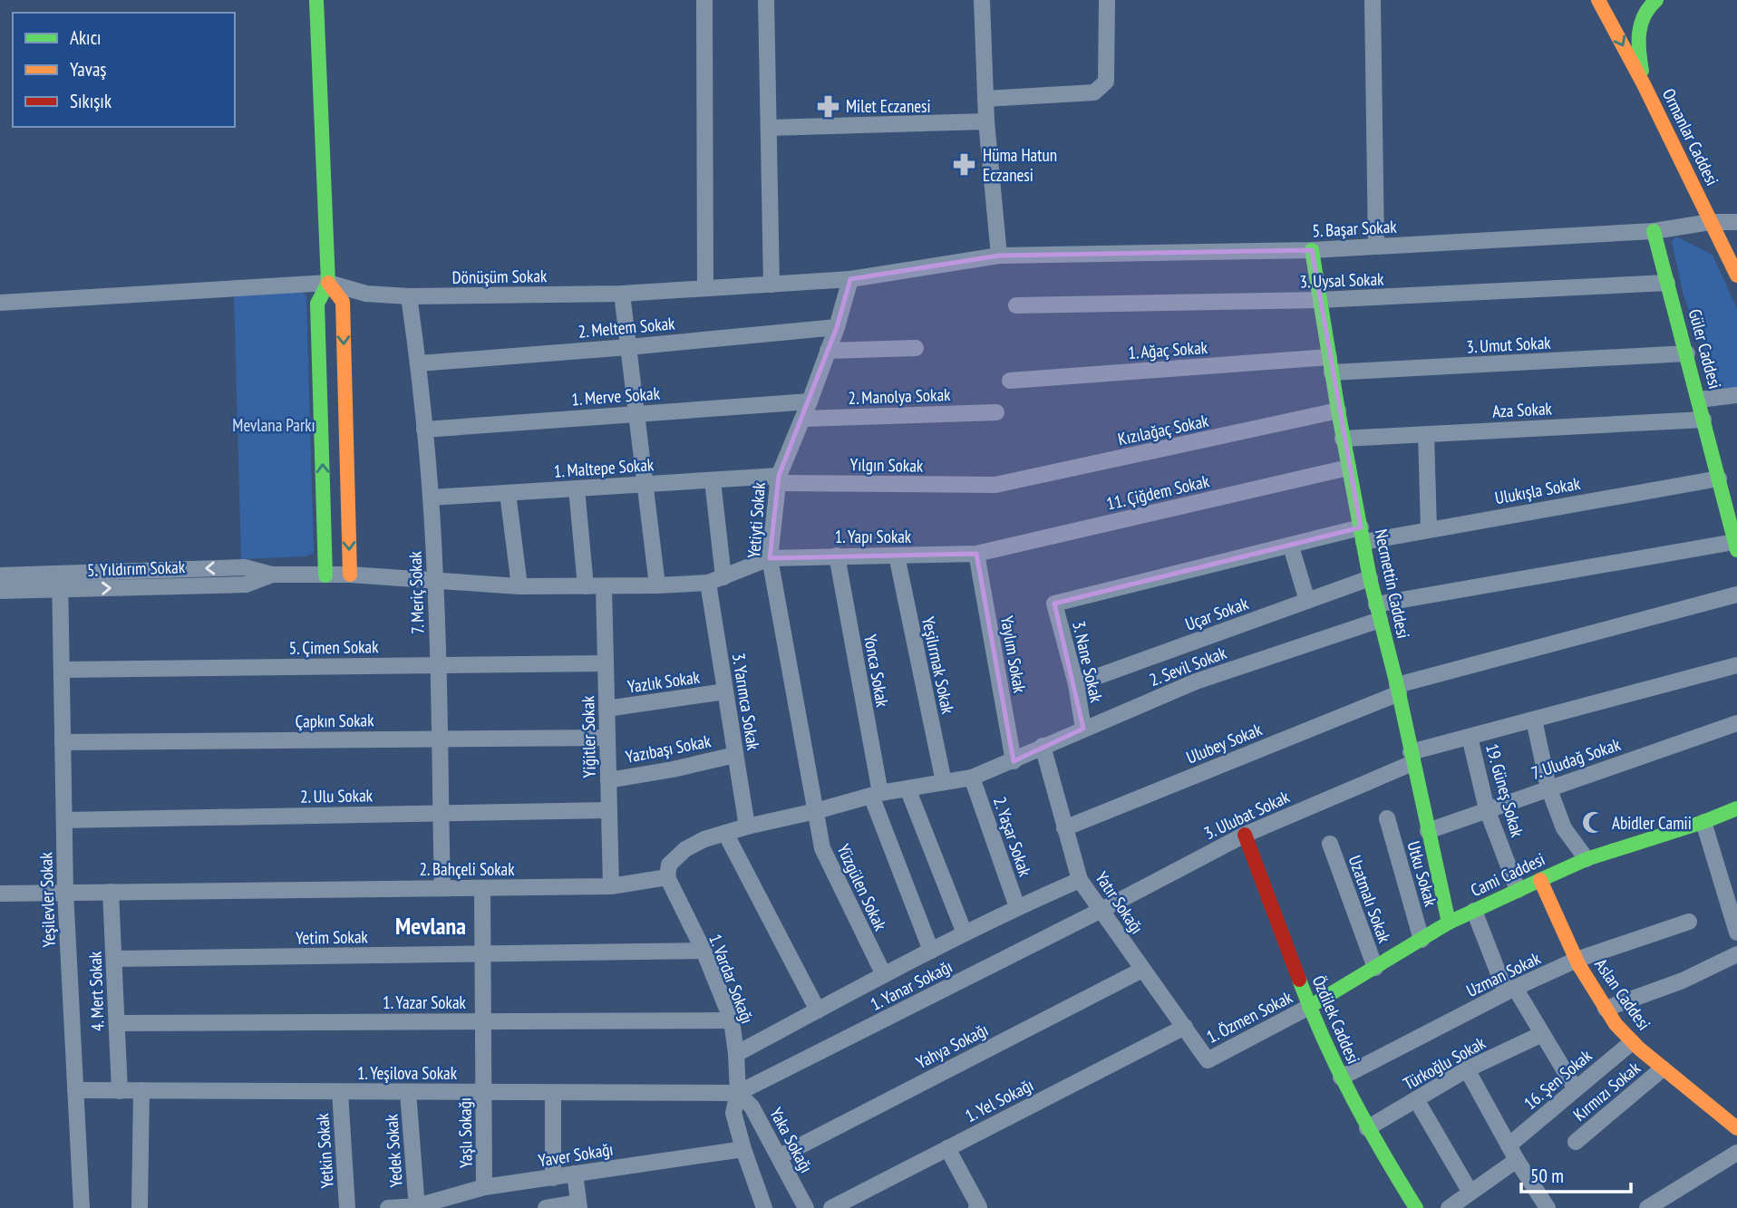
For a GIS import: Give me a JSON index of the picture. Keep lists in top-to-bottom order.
{
  "streets": {
    "main road": [
      "Ormanlar Caddesi",
      "Güler Caddesi",
      "Necmettin Caddesi",
      "Cami Caddesi",
      "Aslan Caddesi",
      "Özdilek Caddesi"
    ],
    "street": [
      "5. Başar Sokak",
      "Dönüşüm Sokak",
      "3. Uysal Sokak",
      "2. Meltem Sokak",
      "3. Umut Sokak",
      "1. Ağaç Sokak",
      "1. Merve Sokak",
      "2. Manolya Sokak",
      "Aza Sokak",
      "Kızılağaç Sokak",
      "Yılgın Sokak",
      "1. Maltepe Sokak",
      "Ulukışla Sokak",
      "11. Çiğdem Sokak",
      "Yetiyti Sokak",
      "1. Yapı Sokak",
      "5. Yıldırım Sokak",
      "7. Meriç Sokak",
      "Uçar Sokak",
      "5. Çimen Sokak",
      "Yaylım Sokak",
      "3. Nane Sokak",
      "Yeşilırmak Sokak",
      "2. Sevil Sokak",
      "Yonca Sokak",
      "Yazlık Sokak",
      "3. Yarımca Sokak",
      "Çapkın Sokak",
      "Yiğitler Sokak",
      "Ulubey Sokak",
      "Yazıbaşı Sokak",
      "7. Uludağ Sokak",
      "19. Güneş Sokak",
      "2. Ulu Sokak",
      "3. Ulubat Sokak",
      "2. Yaşar Sokak",
      "2. Bahçeli Sokak",
      "Utku Sokak",
      "Yüzgülen Sokak",
      "Uzatmalı Sokak",
      "Yeşilevler Sokak",
      "Yatır Sokağı",
      "Yetim Sokak",
      "Uzman Sokak",
      "1. Vardar Sokağı",
      "1. Yanar Sokağı",
      "4. Mert Sokak",
      "1. Yazar Sokak",
      "1. Özmen Sokak",
      "Yahya Sokağı",
      "Türkoğlu Sokak",
      "1. Yeşilova Sokak",
      "16. Şen Sokak",
      "Kırmızı Sokak",
      "1. Yel Sokağı",
      "Yaşlı Sokağı",
      "Yaka Sokağı",
      "Yetkin Sokak",
      "Yedek Sokak",
      "Yaver Sokağı"
    ]
  },
  "crossings": [
    ["Ormanlar Caddesi", "5. Başar Sokak"],
    ["5. Başar Sokak", "Dönüşüm Sokak"],
    ["5. Başar Sokak", "Güler Caddesi"],
    ["5. Başar Sokak", "Necmettin Caddesi"],
    ["Dönüşüm Sokak", "Yetiyti Sokak"],
    ["Dönüşüm Sokak", "7. Meriç Sokak"],
    ["3. Uysal Sokak", "Güler Caddesi"],
    ["3. Uysal Sokak", "Necmettin Caddesi"],
    ["2. Meltem Sokak", "Yetiyti Sokak"],
    ["2. Meltem Sokak", "7. Meriç Sokak"],
    ["3. Umut Sokak", "Güler Caddesi"],
    ["3. Umut Sokak", "1. Ağaç Sokak"],
    ["3. Umut Sokak", "Necmettin Caddesi"],
    ["Güler Caddesi", "Aza Sokak"],
    ["Güler Caddesi", "Ulukışla Sokak"],
    ["Güler Caddesi", "2. Sevil Sokak"],
    ["1. Ağaç Sokak", "Necmettin Caddesi"],
    ["1. Merve Sokak", "Yetiyti Sokak"],
    ["1. Merve Sokak", "7. Meriç Sokak"],
    ["2. Manolya Sokak", "Yetiyti Sokak"],
    ["Aza Sokak", "Necmettin Caddesi"],
    ["Kızılağaç Sokak", "Yılgın Sokak"],
    ["Kızılağaç Sokak", "Necmettin Caddesi"],
    ["Yılgın Sokak", "1. Maltepe Sokak"],
    ["Yılgın Sokak", "Yetiyti Sokak"],
    ["1. Maltepe Sokak", "Yetiyti Sokak"],
    ["1. Maltepe Sokak", "7. Meriç Sokak"],
    ["1. Maltepe Sokak", "3. Yarımca Sokak"],
    ["Ulukışla Sokak", "Necmettin Caddesi"],
    ["Ulukışla Sokak", "3. Nane Sokak"],
    ["11. Çiğdem Sokak", "1. Yapı Sokak"],
    ["11. Çiğdem Sokak", "Necmettin Caddesi"],
    ["11. Çiğdem Sokak", "Yaylım Sokak"],
    ["Yetiyti Sokak", "1. Yapı Sokak"],
    ["Yetiyti Sokak", "5. Yıldırım Sokak"],
    ["Yetiyti Sokak", "Yüzgülen Sokak"],
    ["1. Yapı Sokak", "5. Yıldırım Sokak"],
    ["1. Yapı Sokak", "Yaylım Sokak"],
    ["1. Yapı Sokak", "Yeşilırmak Sokak"],
    ["1. Yapı Sokak", "Yonca Sokak"],
    ["5. Yıldırım Sokak", "7. Meriç Sokak"],
    ["5. Yıldırım Sokak", "3. Yarımca Sokak"],
    ["5. Yıldırım Sokak", "Yiğitler Sokak"],
    ["5. Yıldırım Sokak", "Yeşilevler Sokak"],
    ["Necmettin Caddesi", "Uçar Sokak"],
    ["Necmettin Caddesi", "2. Sevil Sokak"],
    ["Necmettin Caddesi", "Ulubey Sokak"],
    ["Necmettin Caddesi", "7. Uludağ Sokak"],
    ["Necmettin Caddesi", "3. Ulubat Sokak"],
    ["Necmettin Caddesi", "Cami Caddesi"],
    ["7. Meriç Sokak", "5. Çimen Sokak"],
    ["7. Meriç Sokak", "Çapkın Sokak"],
    ["7. Meriç Sokak", "2. Ulu Sokak"],
    ["7. Meriç Sokak", "2. Bahçeli Sokak"],
    ["Uçar Sokak", "3. Nane Sokak"],
    ["5. Çimen Sokak", "Yiğitler Sokak"],
    ["5. Çimen Sokak", "Yeşilevler Sokak"],
    ["Yaylım Sokak", "2. Sevil Sokak"],
    ["3. Nane Sokak", "2. Sevil Sokak"],
    ["2. Sevil Sokak", "Yatır Sokağı"],
    ["Yazlık Sokak", "3. Yarımca Sokak"],
    ["Yazlık Sokak", "Yiğitler Sokak"],
    ["3. Yarımca Sokak", "Yazıbaşı Sokak"],
    ["Çapkın Sokak", "Yiğitler Sokak"],
    ["Çapkın Sokak", "Yeşilevler Sokak"],
    ["Yiğitler Sokak", "Yazıbaşı Sokak"],
    ["Yiğitler Sokak", "2. Ulu Sokak"],
    ["Yiğitler Sokak", "2. Bahçeli Sokak"],
    ["Ulubey Sokak", "Yatır Sokağı"],
    ["7. Uludağ Sokak", "19. Güneş Sokak"],
    ["19. Güneş Sokak", "3. Ulubat Sokak"],
    ["19. Güneş Sokak", "Cami Caddesi"],
    ["2. Ulu Sokak", "Yeşilevler Sokak"],
    ["3. Ulubat Sokak", "Yatır Sokağı"],
    ["3. Ulubat Sokak", "1. Yanar Sokağı"],
    ["3. Ulubat Sokak", "Özdilek Caddesi"],
    ["2. Bahçeli Sokak", "Yeşilevler Sokak"],
    ["2. Bahçeli Sokak", "1. Vardar Sokağı"],
    ["2. Bahçeli Sokak", "4. Mert Sokak"],
    ["2. Bahçeli Sokak", "Yaşlı Sokağı"],
    ["Utku Sokak", "Cami Caddesi"],
    ["Cami Caddesi", "Uzatmalı Sokak"],
    ["Cami Caddesi", "Aslan Caddesi"],
    ["Cami Caddesi", "1. Özmen Sokak"],
    ["Cami Caddesi", "Özdilek Caddesi"],
    ["Yeşilevler Sokak", "1. Yeşilova Sokak"],
    ["Yatır Sokağı", "1. Yanar Sokağı"],
    ["Yatır Sokağı", "1. Özmen Sokak"],
    ["Yatır Sokağı", "Yahya Sokağı"],
    ["Yatır Sokağı", "1. Yel Sokağı"],
    ["Yetim Sokak", "1. Vardar Sokağı"],
    ["Yetim Sokak", "4. Mert Sokak"],
    ["Yetim Sokak", "Yaşlı Sokağı"],
    ["Uzman Sokak", "Aslan Caddesi"],
    ["Uzman Sokak", "Özdilek Caddesi"],
    ["1. Vardar Sokağı", "1. Yanar Sokağı"],
    ["1. Vardar Sokağı", "1. Yazar Sokak"],
    ["1. Vardar Sokağı", "1. Yeşilova Sokak"],
    ["1. Vardar Sokağı", "Yaka Sokağı"],
    ["1. Vardar Sokağı", "Yaver Sokağı"],
    ["1. Yanar Sokağı", "1. Yeşilova Sokak"],
    ["1. Yanar Sokağı", "Yaka Sokağı"],
    ["4. Mert Sokak", "1. Yazar Sokak"],
    ["4. Mert Sokak", "1. Yeşilova Sokak"],
    ["Aslan Caddesi", "16. Şen Sokak"],
    ["Aslan Caddesi", "Kırmızı Sokak"],
    ["1. Yazar Sokak", "Yaşlı Sokağı"],
    ["1. Özmen Sokak", "Özdilek Caddesi"],
    ["Özdilek Caddesi", "Türkoğlu Sokak"],
    ["Yahya Sokağı", "Yaka Sokağı"],
    ["1. Yeşilova Sokak", "Yaşlı Sokağı"],
    ["1. Yeşilova Sokak", "Yaka Sokağı"],
    ["1. Yeşilova Sokak", "Yetkin Sokak"],
    ["1. Yeşilova Sokak", "Yedek Sokak"],
    ["Yaşlı Sokağı", "Yaver Sokağı"],
    ["Yedek Sokak", "Yaver Sokağı"]
  ],
  "districts": ["Mevlana"],
  "parks": ["Mevlana Parkı"],
  "places": {
    "pharmacy": ["Milet Eczanesi", "Hüma Hatun Eczanesi"],
    "mosque": ["Abidler Camii"]
  },
  "legend": ["Akıcı", "Yavaş", "Sıkışık"],
  "scale_bar": "50 m"
}
